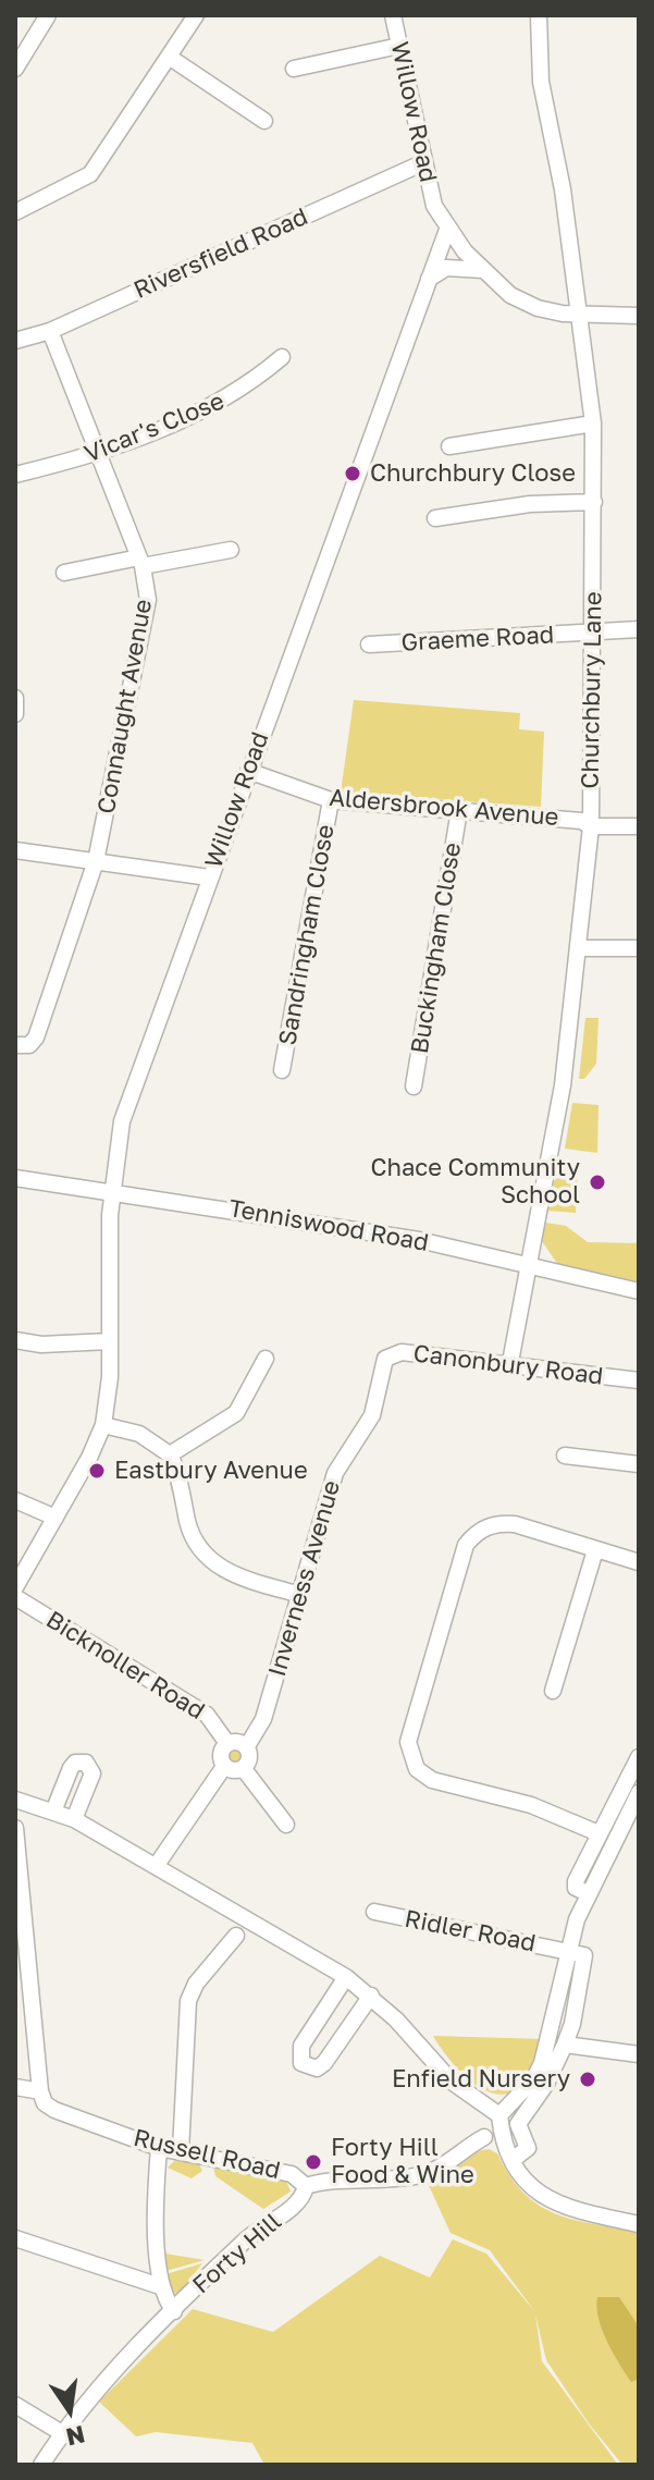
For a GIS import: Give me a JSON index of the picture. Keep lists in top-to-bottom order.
{
  "streets": {
    "street": [
      "Willow Road",
      "Riversfield Road",
      "Vicar's Close",
      "Graeme Road",
      "Churchbury Lane",
      "Connaught Avenue",
      "Aldersbrook Avenue",
      "Sandringham Close",
      "Buckingham Close",
      "Tenniswood Road",
      "Canonbury Road",
      "Inverness Avenue",
      "Bicknoller Road",
      "Ridler Road",
      "Russell Road",
      "Forty Hill"
    ]
  },
  "crossings": [
    ["Willow Road", "Riversfield Road"],
    ["Willow Road", "Aldersbrook Avenue"],
    ["Willow Road", "Tenniswood Road"],
    ["Riversfield Road", "Connaught Avenue"],
    ["Vicar's Close", "Connaught Avenue"],
    ["Graeme Road", "Churchbury Lane"],
    ["Churchbury Lane", "Aldersbrook Avenue"],
    ["Churchbury Lane", "Tenniswood Road"],
    ["Churchbury Lane", "Canonbury Road"],
    ["Aldersbrook Avenue", "Sandringham Close"],
    ["Aldersbrook Avenue", "Buckingham Close"],
    ["Canonbury Road", "Inverness Avenue"],
    ["Russell Road", "Forty Hill"]
  ],
  "places": [
    "Churchbury Close",
    "Chace Community School",
    "Eastbury Avenue",
    "Enfield Nursery",
    "Forty Hill Food & Wine"
  ],
  "north": "bottom"
}
